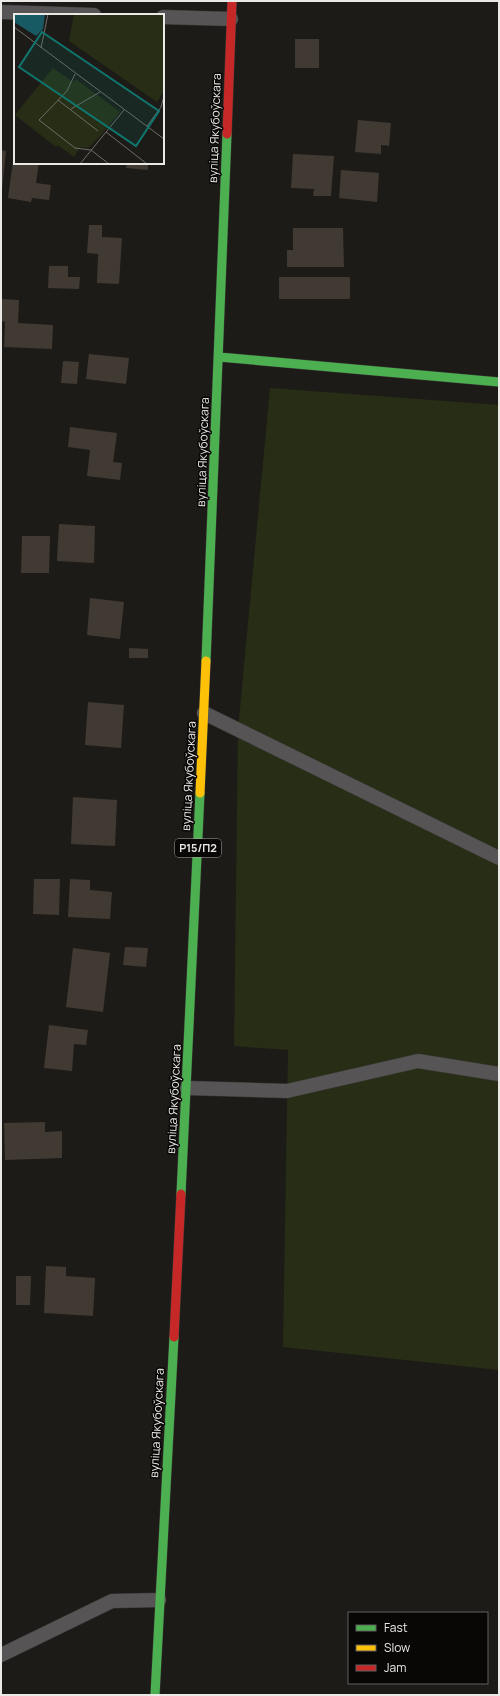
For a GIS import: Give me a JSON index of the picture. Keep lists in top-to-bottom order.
{
  "streets": {
    "main road": ["вуліца Якубоўскага", "Р15/П2"]
  },
  "legend": ["Fast", "Slow", "Jam"]
}
